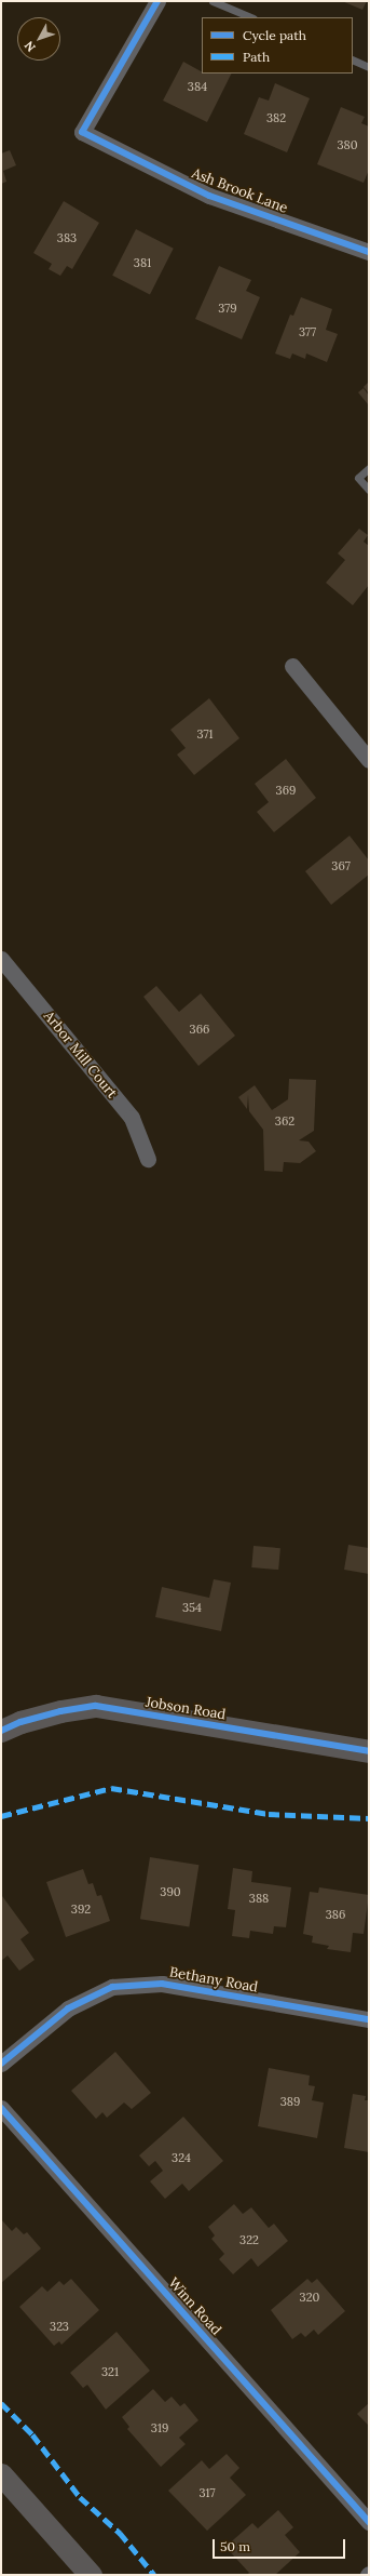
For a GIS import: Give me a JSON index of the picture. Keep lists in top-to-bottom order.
{
  "streets": {
    "street": [
      "Ash Brook Lane",
      "Arbor Mill Court",
      "Jobson Road",
      "Bethany Road",
      "Winn Road"
    ]
  },
  "house_numbers": [
    "384",
    "382",
    "380",
    "383",
    "381",
    "379",
    "377",
    "371",
    "369",
    "367",
    "366",
    "362",
    "354",
    "390",
    "388",
    "392",
    "386",
    "389",
    "324",
    "322",
    "320",
    "323",
    "321",
    "319",
    "317"
  ],
  "legend": ["Cycle path", "Path"],
  "scale_bar": "50 m",
  "north": "bottom left"
}
